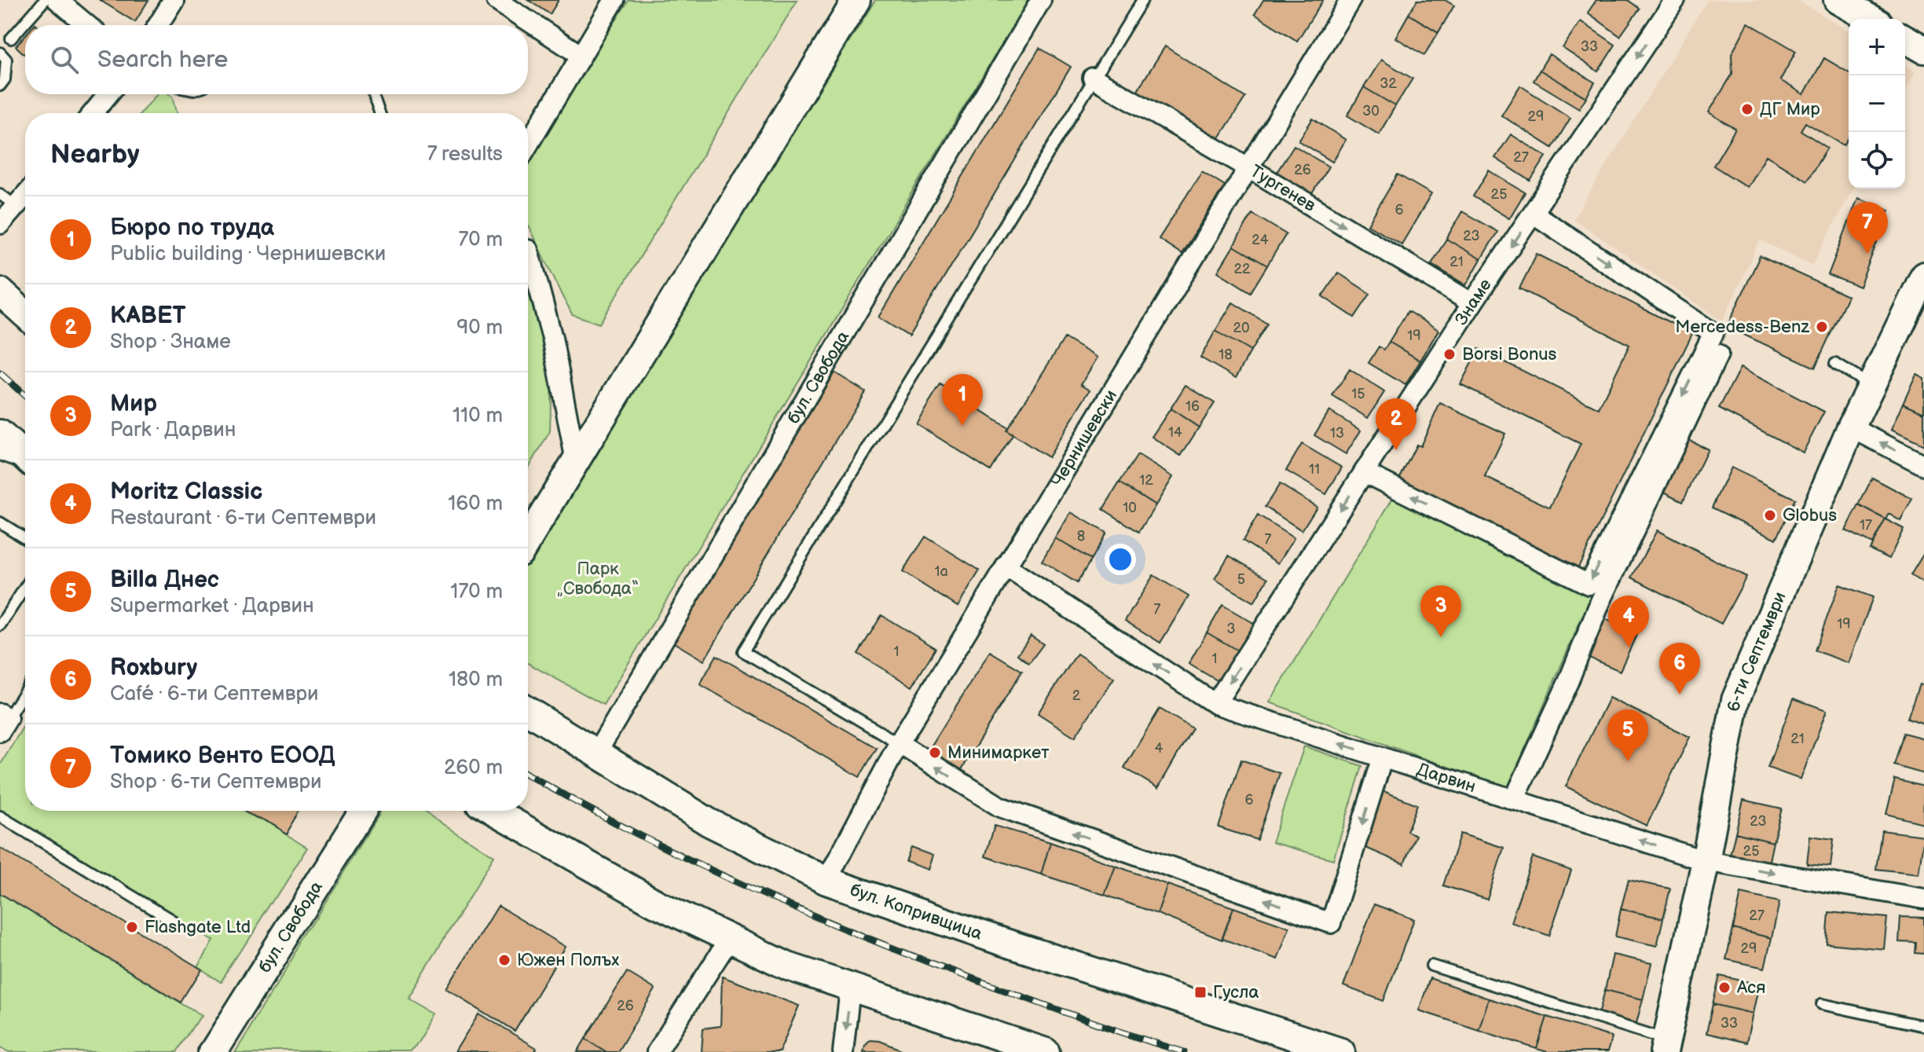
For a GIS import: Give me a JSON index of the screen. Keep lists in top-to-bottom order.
{
  "streets": {
    "street": [
      "Тургенев",
      "Знаме",
      "бул. Свобода",
      "Чернишевски",
      "6-ти Септември",
      "Дарвин",
      "бул. Копривщица"
    ]
  },
  "crossings": [
    ["Тургенев", "Знаме"],
    ["Тургенев", "Чернишевски"],
    ["Знаме", "Дарвин"],
    ["бул. Свобода", "бул. Копривщица"],
    ["Чернишевски", "Дарвин"],
    ["Чернишевски", "бул. Копривщица"],
    ["6-ти Септември", "Дарвин"]
  ],
  "one_way": ["Тургенев", "Знаме"],
  "parks": ["Парк „Свобода“"],
  "places": {
    "other": [
      "ДГ Мир",
      "Mercedess-Benz",
      "Borsi Bonus",
      "Globus",
      "Минимаркет",
      "Flashgate Ltd",
      "Южен Полъх",
      "Ася"
    ],
    "transit": ["Гусла"]
  },
  "house_numbers": [
    "33",
    "32",
    "30",
    "29",
    "27",
    "26",
    "25",
    "6",
    "23",
    "24",
    "21",
    "22",
    "20",
    "19",
    "18",
    "15",
    "16",
    "14",
    "13",
    "11",
    "12",
    "10",
    "17",
    "8",
    "7",
    "1a",
    "5",
    "7",
    "19",
    "3",
    "1",
    "1",
    "2",
    "21",
    "4",
    "6",
    "23",
    "25",
    "27",
    "29",
    "26",
    "33"
  ],
  "page": {
    "map_buttons": ["+", "−"],
    "search": "Search here",
    "heading": ["Nearby", "7 results"],
    "list": [
      {
        "mark": "1",
        "name": "Бюро по труда",
        "note": "Public building · Чернишевски",
        "value": "70 m"
      },
      {
        "mark": "2",
        "name": "KABET",
        "note": "Shop · Знаме",
        "value": "90 m"
      },
      {
        "mark": "3",
        "name": "Мир",
        "note": "Park · Дарвин",
        "value": "110 m"
      },
      {
        "mark": "4",
        "name": "Moritz Classic",
        "note": "Restaurant · 6-ти Септември",
        "value": "160 m"
      },
      {
        "mark": "5",
        "name": "Billa Днес",
        "note": "Supermarket · Дарвин",
        "value": "170 m"
      },
      {
        "mark": "6",
        "name": "Roxbury",
        "note": "Café · 6-ти Септември",
        "value": "180 m"
      },
      {
        "mark": "7",
        "name": "Томико Венто ЕООД",
        "note": "Shop · 6-ти Септември",
        "value": "260 m"
      }
    ],
    "pins": [
      "7",
      "1",
      "2",
      "3",
      "4",
      "6",
      "5"
    ]
  }
}
